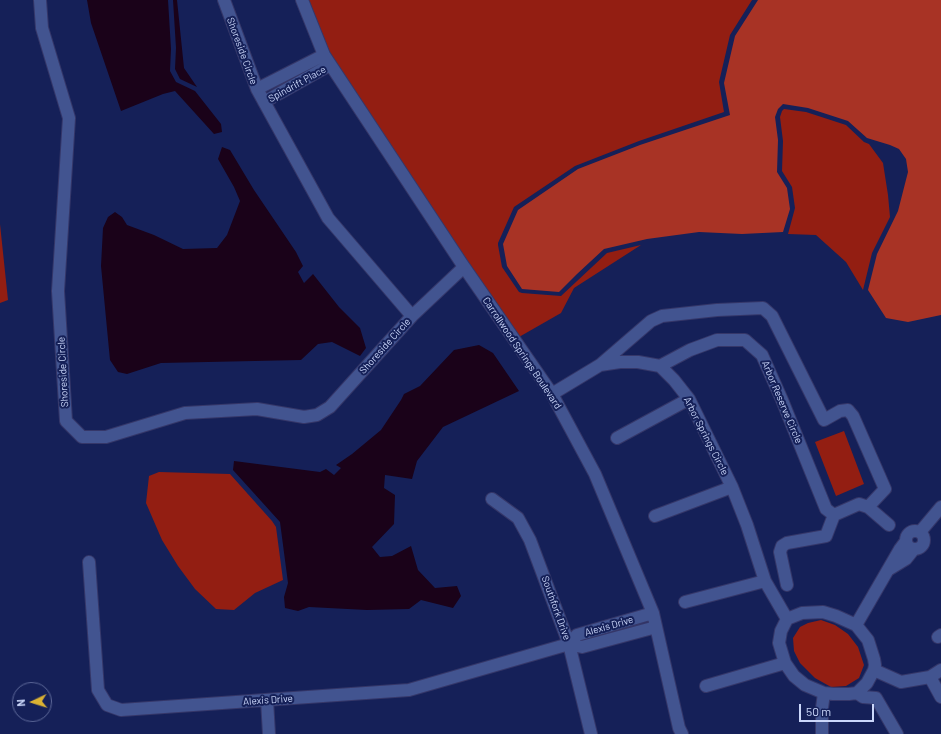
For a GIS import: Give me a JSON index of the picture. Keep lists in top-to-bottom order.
{
  "streets": {
    "street": [
      "Shoreside Circle",
      "Spindrift Place",
      "Carrollwood Springs Boulevard",
      "Arbor Reserve Circle",
      "Arbor Springs Circle",
      "Southfork Drive",
      "Alexis Drive"
    ]
  },
  "crossings": [
    ["Shoreside Circle", "Spindrift Place"],
    ["Shoreside Circle", "Carrollwood Springs Boulevard"],
    ["Spindrift Place", "Carrollwood Springs Boulevard"],
    ["Carrollwood Springs Boulevard", "Alexis Drive"],
    ["Arbor Reserve Circle", "Arbor Springs Circle"],
    ["Southfork Drive", "Alexis Drive"]
  ],
  "scale_bar": "50 m",
  "north": "left"
}
